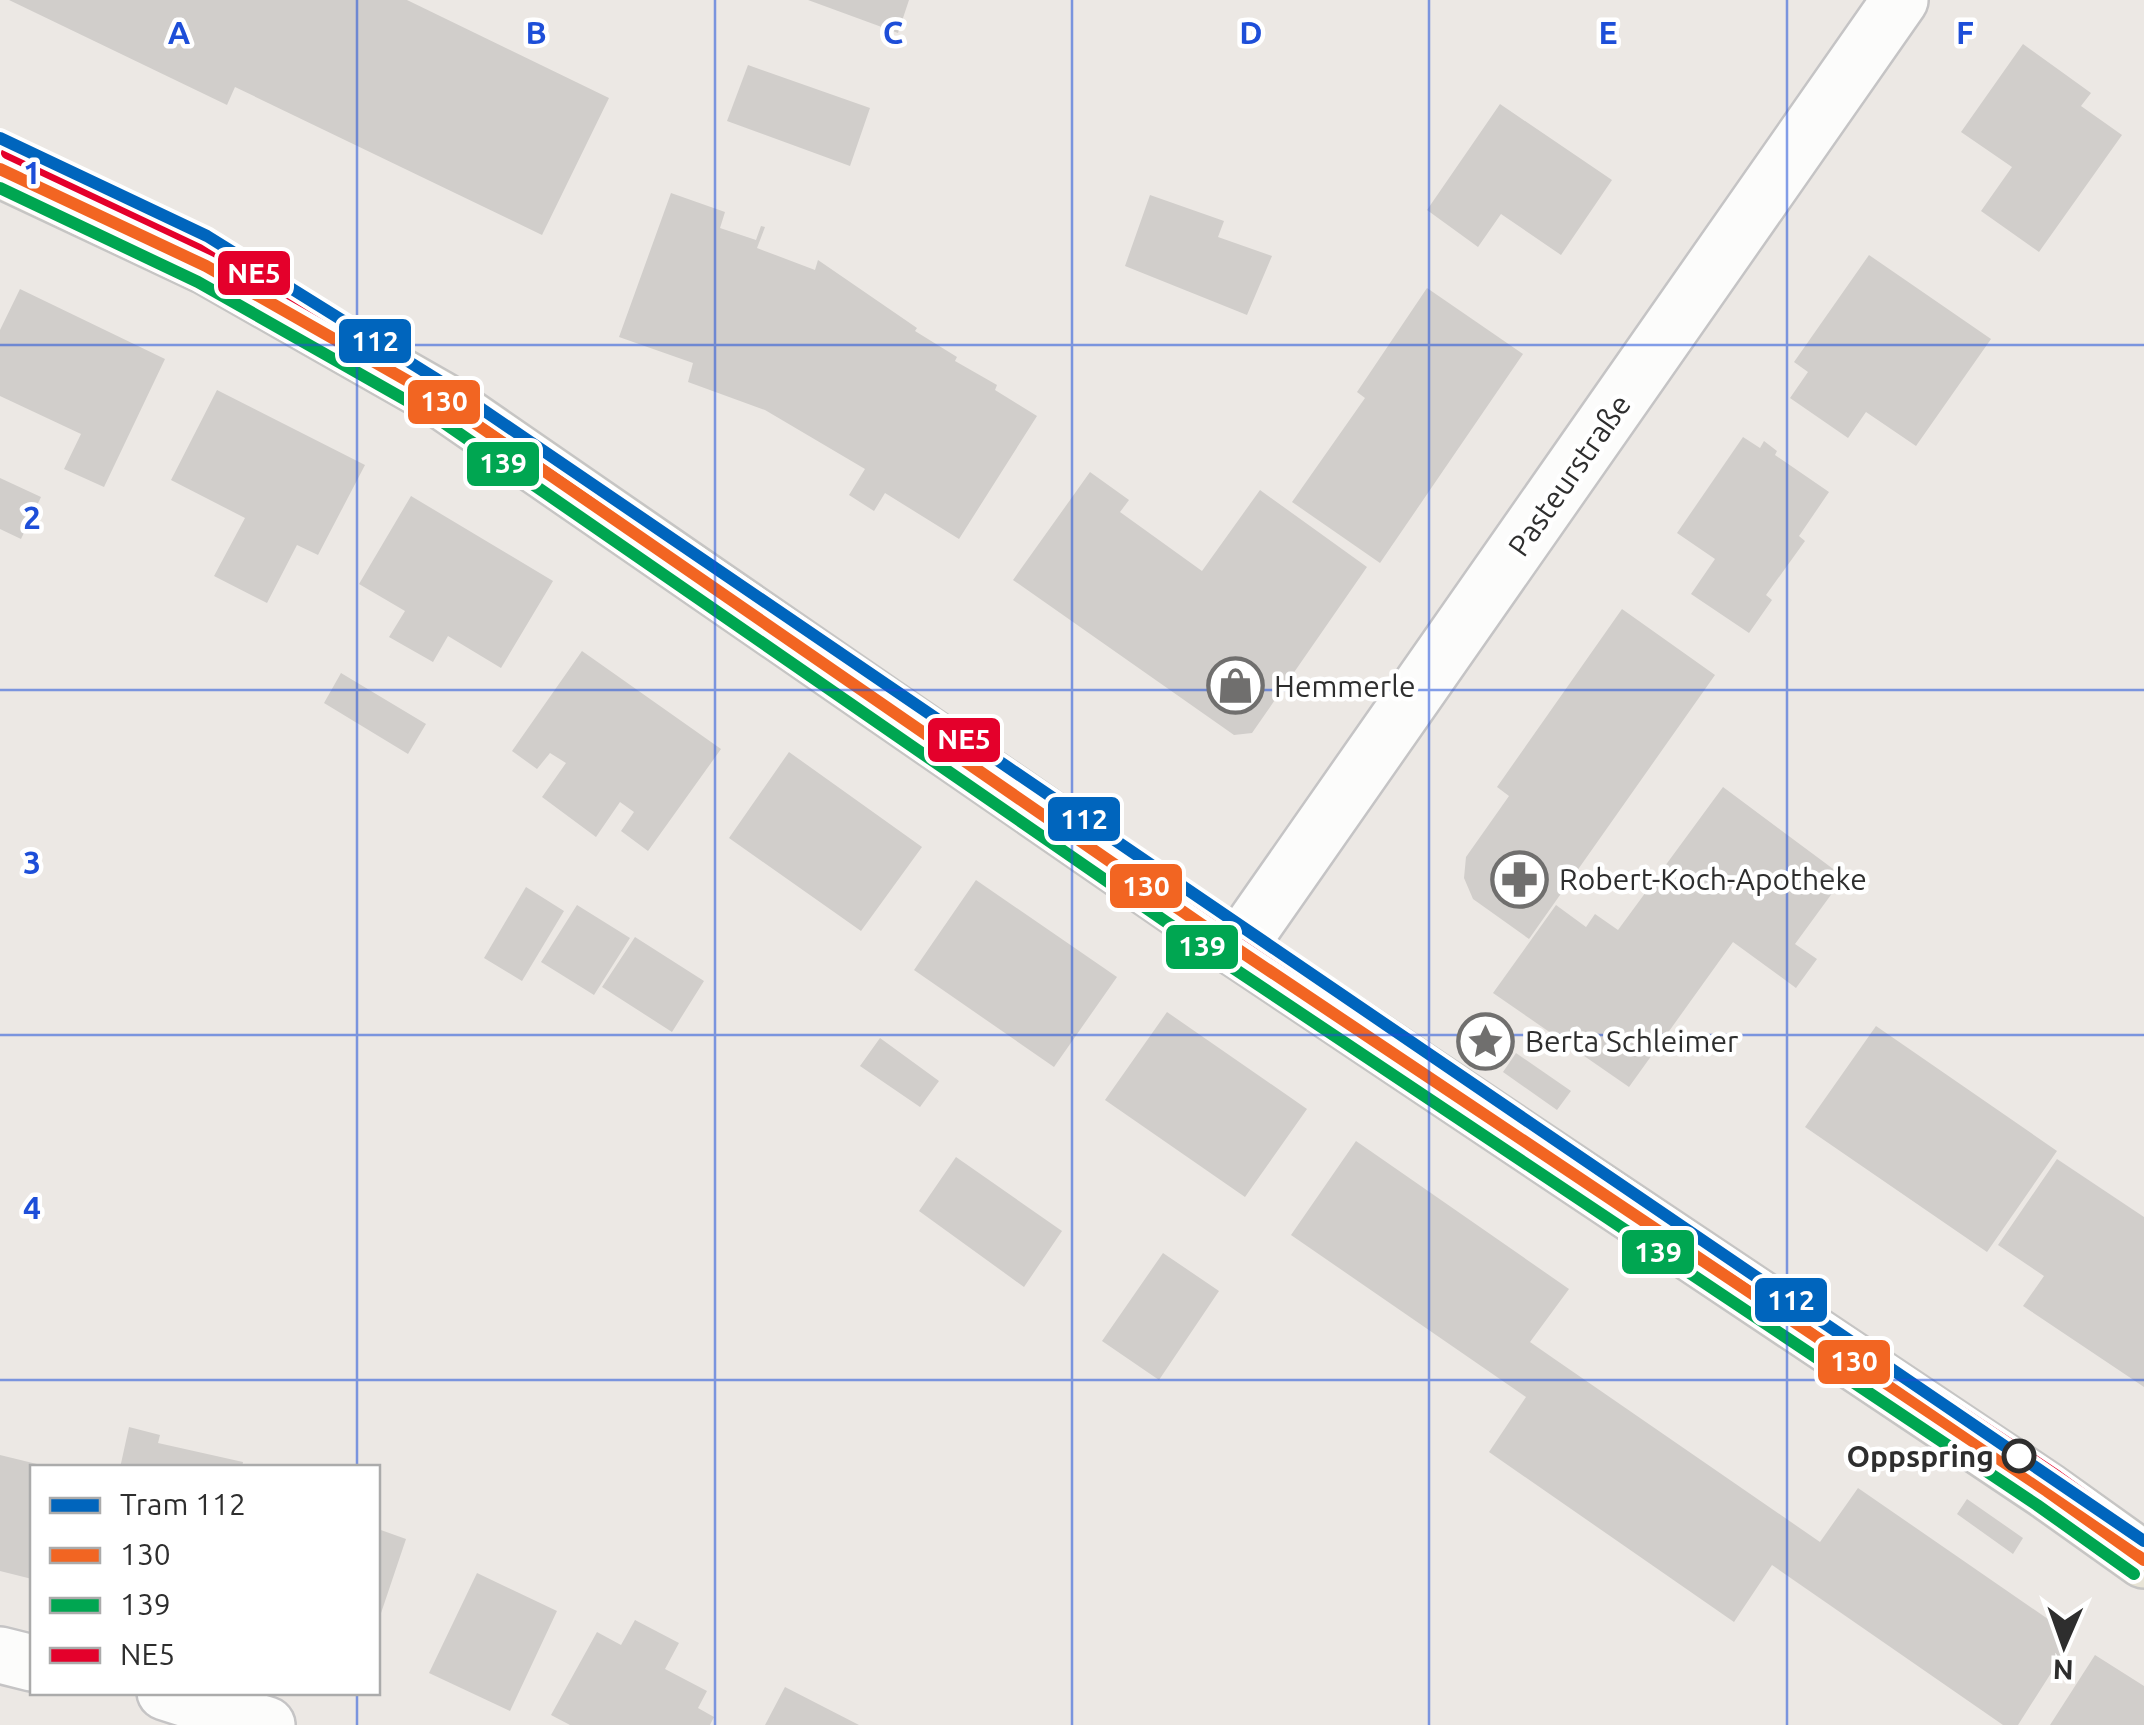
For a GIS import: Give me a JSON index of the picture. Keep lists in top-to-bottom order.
{
  "streets": {
    "street": ["Pasteurstraße"]
  },
  "places": {
    "shop": ["Hemmerle"],
    "pharmacy": ["Robert-Koch-Apotheke"],
    "place": ["Berta Schleimer"],
    "other": ["Oppspring"]
  },
  "lines": [
    "tram line 112",
    "transit line NE5",
    "transit line 130",
    "transit line 139"
  ],
  "legend": [
    "Tram 112",
    "130",
    "139",
    "NE5"
  ],
  "north": "bottom",
  "grid": {
    "columns": [
      "A",
      "B",
      "C",
      "D",
      "E",
      "F"
    ],
    "rows": [
      "1",
      "2",
      "3",
      "4"
    ]
  }
}
